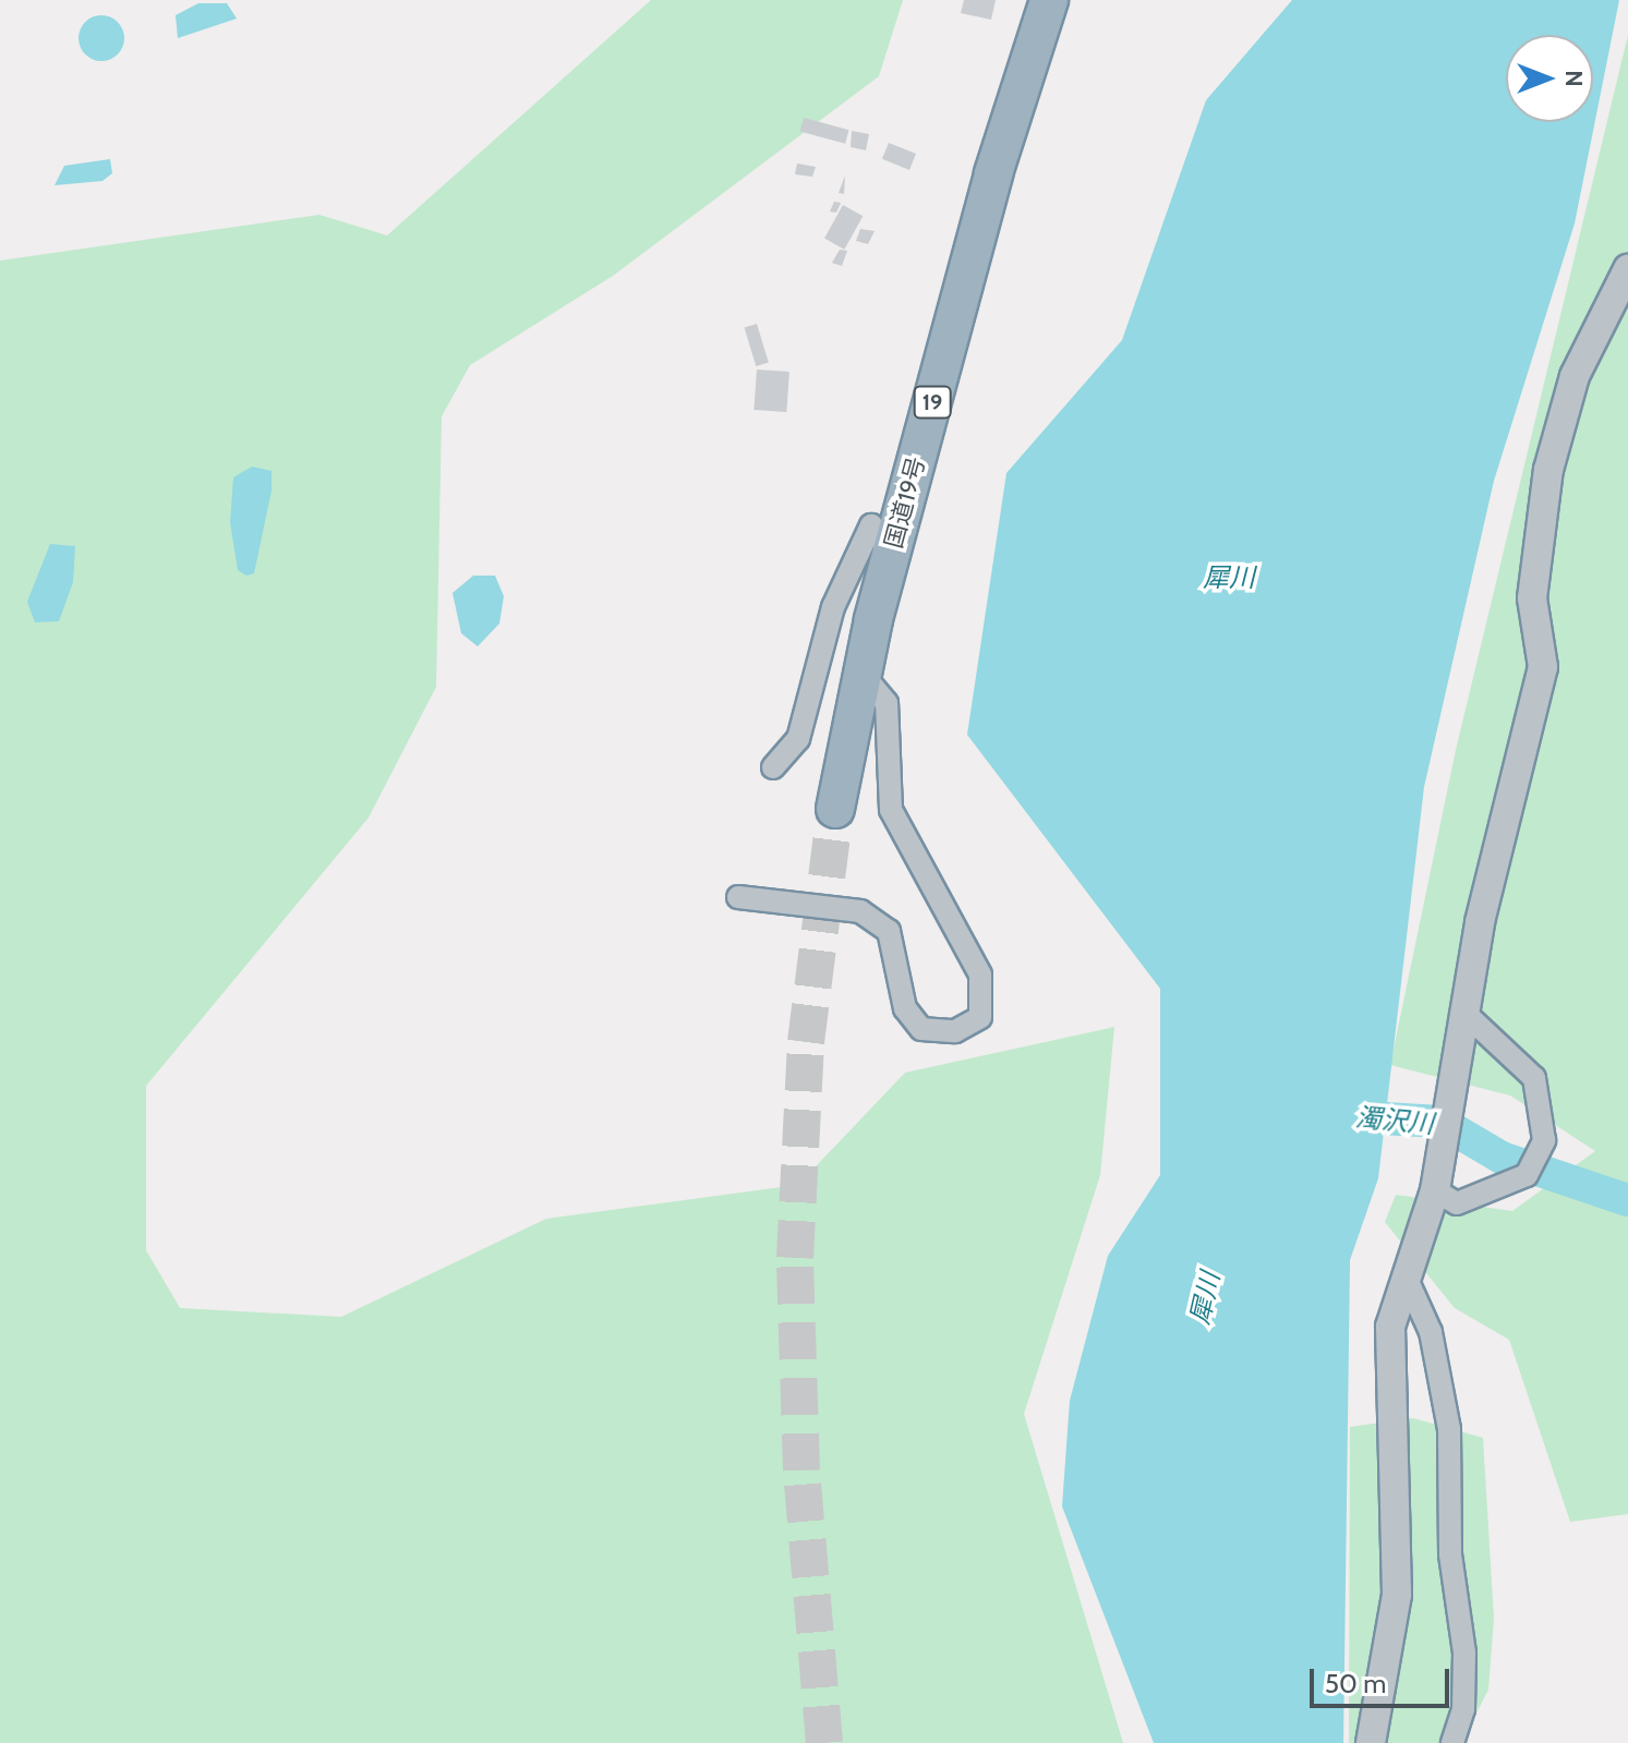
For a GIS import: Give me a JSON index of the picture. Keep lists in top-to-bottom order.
{
  "streets": {
    "highway": ["19", "国道19号"]
  },
  "water": ["犀川", "濁沢川"],
  "scale_bar": "50 m",
  "north": "right"
}
